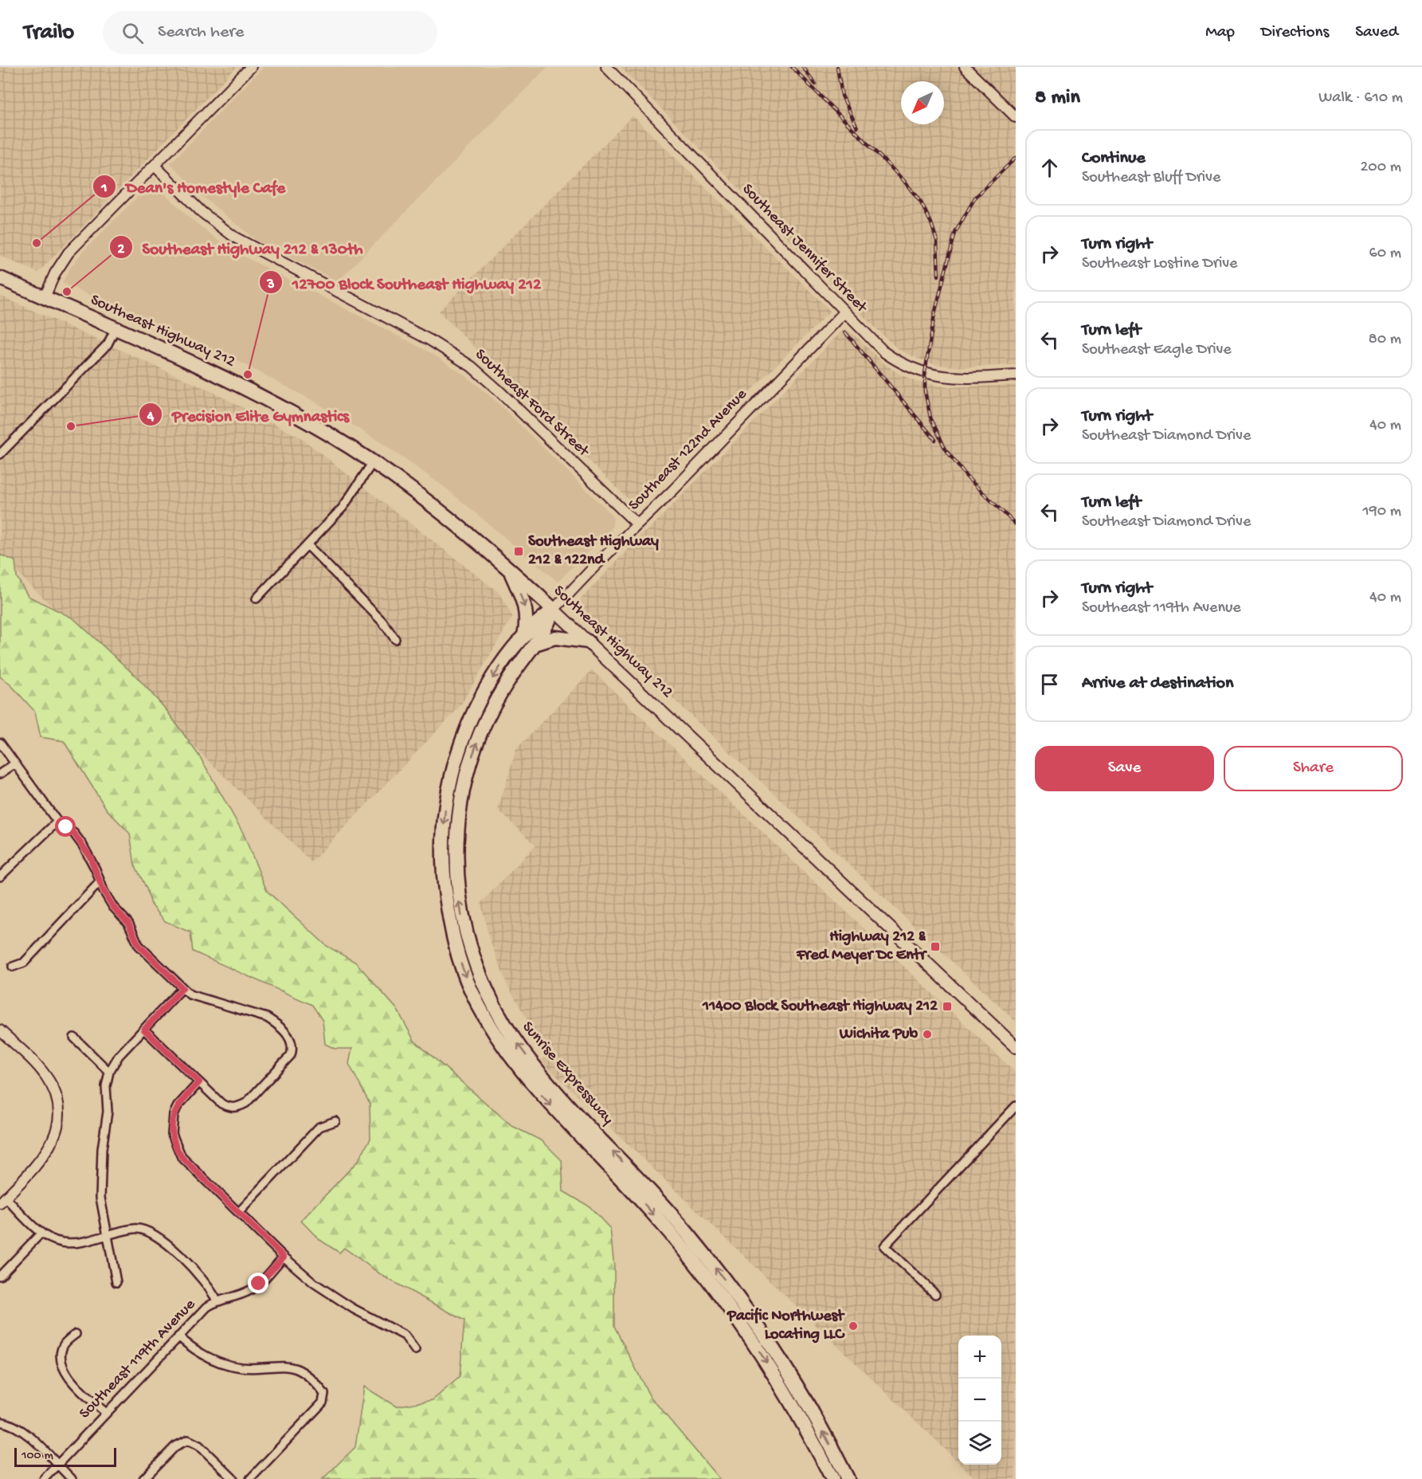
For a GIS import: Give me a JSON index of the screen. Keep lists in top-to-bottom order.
{
  "streets": {
    "highway": ["Southeast Highway 212", "Sunrise Expressway"],
    "main road": ["Southeast Jennifer Street", "Southeast Ford Street", "Southeast 122nd Avenue"],
    "street": ["Southeast 119th Avenue"]
  },
  "crossings": [
    ["Southeast Jennifer Street", "Southeast 122nd Avenue"],
    ["Southeast Highway 212", "Southeast 122nd Avenue"],
    ["Southeast Highway 212", "Sunrise Expressway"],
    ["Southeast Ford Street", "Southeast 122nd Avenue"],
    ["Southeast 122nd Avenue", "Sunrise Expressway"]
  ],
  "places": {
    "other": [
      "Dean's Homestyle Cafe",
      "Southeast Highway 212 & 130th",
      "12700 Block Southeast Highway 212",
      "Precision Elite Gymnastics",
      "Wichita Pub",
      "Pacific Northwest Locating LLC"
    ],
    "transit": ["Southeast Highway 212 & 122nd", "Highway 212 & Fred Meyer Dc Entr", "11400 Block Southeast Highway 212"]
  },
  "scale_bar": "100 m",
  "north": "bottom left",
  "page": {
    "header": "Trailo",
    "search": "Search here",
    "nav": ["Map", "Directions", "Saved"],
    "heading": ["8 min", "Walk · 610 m"],
    "list": [
      ["Continue", "Southeast Bluff Drive", "200 m"],
      ["Turn right", "Southeast Lostine Drive", "60 m"],
      ["Turn left", "Southeast Eagle Drive", "80 m"],
      ["Turn right", "Southeast Diamond Drive", "40 m"],
      ["Turn left", "Southeast Diamond Drive", "190 m"],
      ["Turn right", "Southeast 119th Avenue", "40 m"],
      "Arrive at destination"
    ],
    "buttons": ["Save", "Share"],
    "map_buttons": ["+", "−"],
    "scale": "100 m"
  }
}
